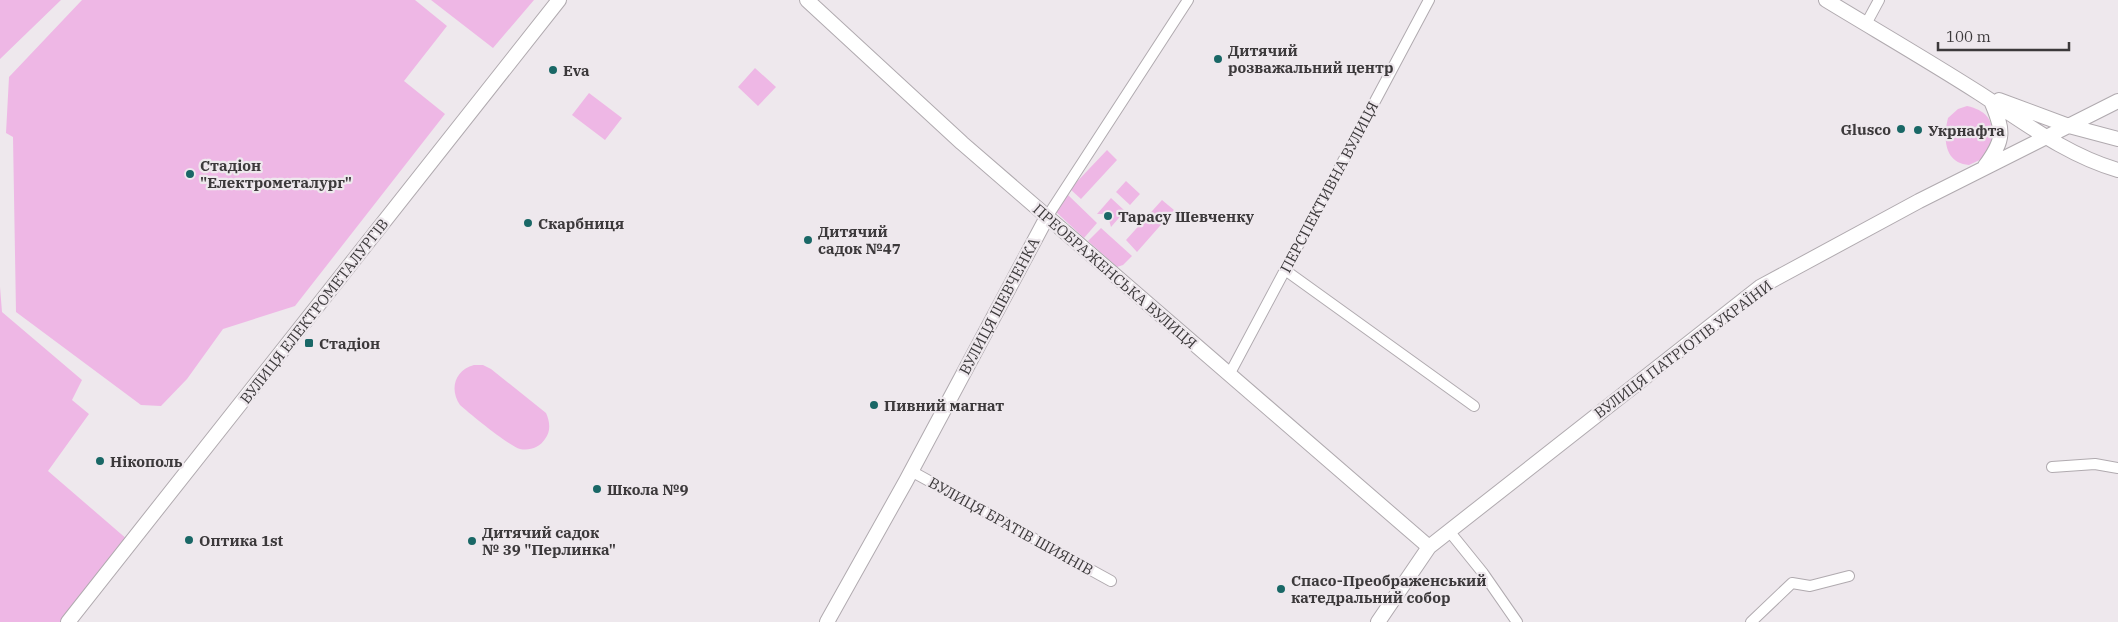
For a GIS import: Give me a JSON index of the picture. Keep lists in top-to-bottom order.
{
  "streets": {
    "main road": [
      "ПРЕОБРАЖЕНСЬКА ВУЛИЦЯ",
      "ВУЛИЦЯ ШЕВЧЕНКА",
      "ВУЛИЦЯ ЕЛЕКТРОМЕТАЛУРГІВ",
      "ВУЛИЦЯ ПАТРІОТІВ УКРАЇНИ"
    ],
    "street": ["ПЕРСПЕКТИВНА ВУЛИЦЯ", "ВУЛИЦЯ БРАТІВ ШИЯНІВ"]
  },
  "crossings": [
    ["ПЕРСПЕКТИВНА ВУЛИЦЯ", "ПРЕОБРАЖЕНСЬКА ВУЛИЦЯ"],
    ["ПРЕОБРАЖЕНСЬКА ВУЛИЦЯ", "ВУЛИЦЯ ШЕВЧЕНКА"],
    ["ПРЕОБРАЖЕНСЬКА ВУЛИЦЯ", "ВУЛИЦЯ ПАТРІОТІВ УКРАЇНИ"],
    ["ВУЛИЦЯ ШЕВЧЕНКА", "ВУЛИЦЯ БРАТІВ ШИЯНІВ"]
  ],
  "places": {
    "other": [
      "Дитячий розважальний центр",
      "Eva",
      "Glusco",
      "Укрнафта",
      "Стадіон \"Електрометалург\"",
      "Тарасу Шевченку",
      "Скарбниця",
      "Дитячий садок №47",
      "Пивний магнат",
      "Нікополь",
      "Школа №9",
      "Оптика 1st",
      "Дитячий садок № 39 \"Перлинка\"",
      "Спасо-Преображенський катедральний собор"
    ],
    "transit": ["Стадіон"]
  },
  "scale_bar": "100 m"
}
